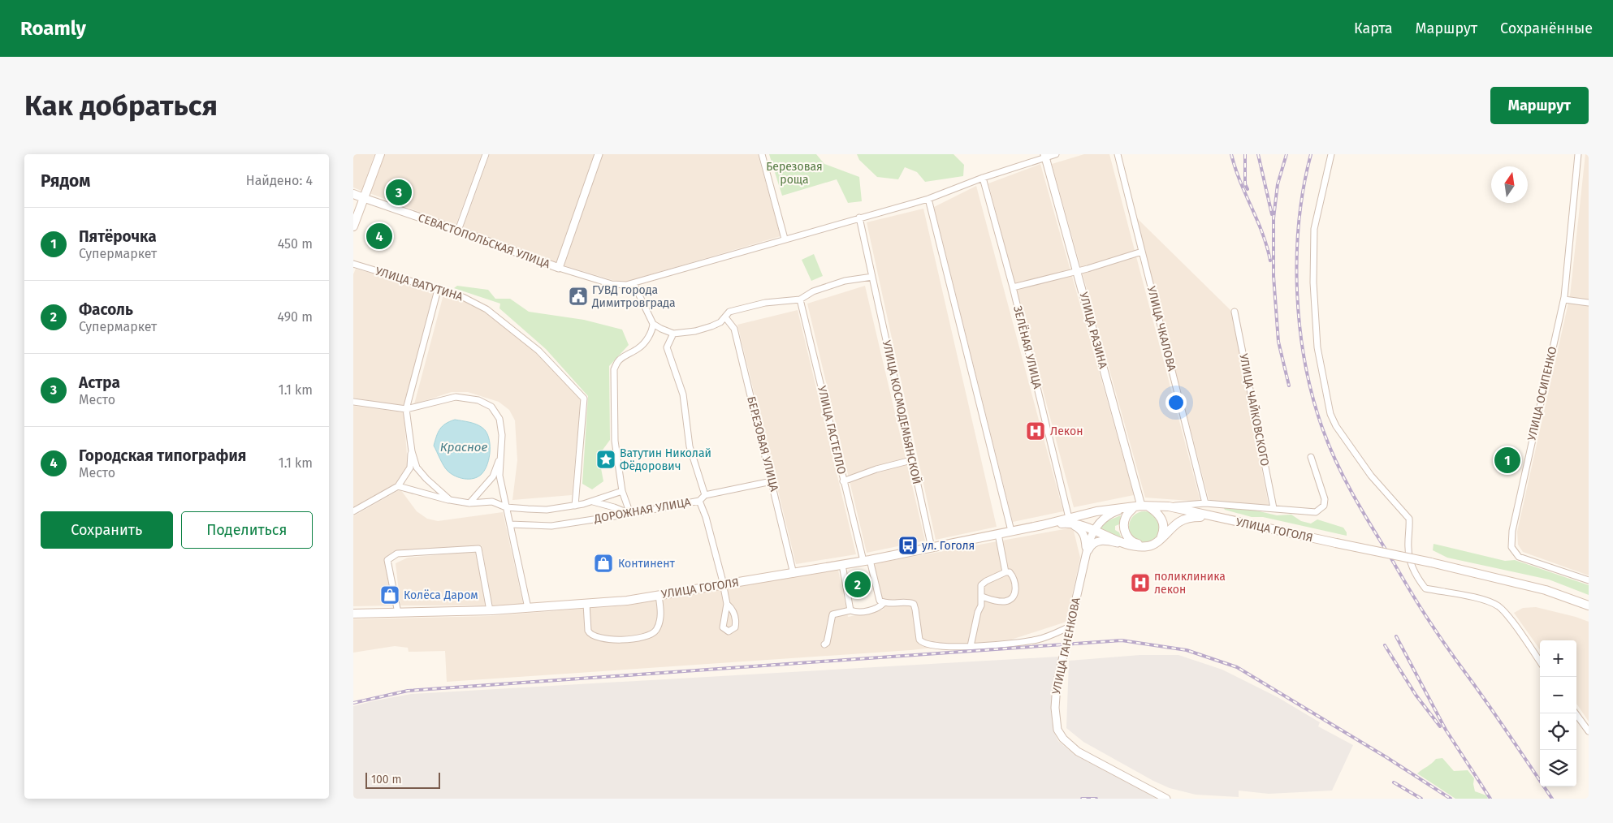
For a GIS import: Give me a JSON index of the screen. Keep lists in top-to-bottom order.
{
  "streets": {
    "main road": ["УЛИЦА ГОГОЛЯ"],
    "street": [
      "СЕВАСТОПОЛЬСКАЯ УЛИЦА",
      "УЛИЦА ВАТУТИНА",
      "УЛИЦА ЧКАЛОВА",
      "УЛИЦА РАЗИНА",
      "ЗЕЛЁНАЯ УЛИЦА",
      "УЛИЦА ОСИПЕНКО",
      "УЛИЦА ЧАЙКОВСКОГО",
      "УЛИЦА КОСМОДЕМЬЯНСКОЙ",
      "УЛИЦА ГАСТЕЛЛО",
      "БЕРЕЗОВАЯ УЛИЦА",
      "ДОРОЖНАЯ УЛИЦА",
      "УЛИЦА ГАНЕНКОВА"
    ]
  },
  "crossings": [
    ["ЗЕЛЁНАЯ УЛИЦА", "УЛИЦА ГОГОЛЯ"],
    ["УЛИЦА КОСМОДЕМЬЯНСКОЙ", "УЛИЦА ГОГОЛЯ"],
    ["УЛИЦА ГАСТЕЛЛО", "УЛИЦА ГОГОЛЯ"],
    ["БЕРЕЗОВАЯ УЛИЦА", "ДОРОЖНАЯ УЛИЦА"],
    ["БЕРЕЗОВАЯ УЛИЦА", "УЛИЦА ГОГОЛЯ"]
  ],
  "water": ["Красное"],
  "parks": ["Березовая роща"],
  "places": {
    "public building": ["ГУВД города Димитровграда"],
    "hospital": ["Лекон", "поликлиника лекон"],
    "place": ["Ватутин Николай Фёдорович"],
    "bus stop": ["ул. Гоголя"],
    "shop": ["Континент", "Колёса Даром"]
  },
  "scale_bar": "100 m",
  "north": "top",
  "page": {
    "header": "Roamly",
    "nav": ["Карта", "Маршрут", "Сохранённые"],
    "buttons": [
      "Маршрут",
      ["Сохранить", "Поделиться"]
    ],
    "title": "Как добраться",
    "heading": ["Рядом", "Найдено: 4"],
    "pins": [
      "3",
      "4",
      "1",
      "2"
    ],
    "list": [
      {
        "mark": "1",
        "name": "Пятёрочка",
        "note": "Супермаркет",
        "value": "450 m"
      },
      {
        "mark": "2",
        "name": "Фасоль",
        "note": "Супермаркет",
        "value": "490 m"
      },
      {
        "mark": "3",
        "name": "Астра",
        "note": "Место",
        "value": "1.1 km"
      },
      {
        "mark": "4",
        "name": "Городская типография",
        "note": "Место",
        "value": "1.1 km"
      }
    ],
    "map_buttons": ["+", "−"],
    "scale": "100 m"
  }
}
